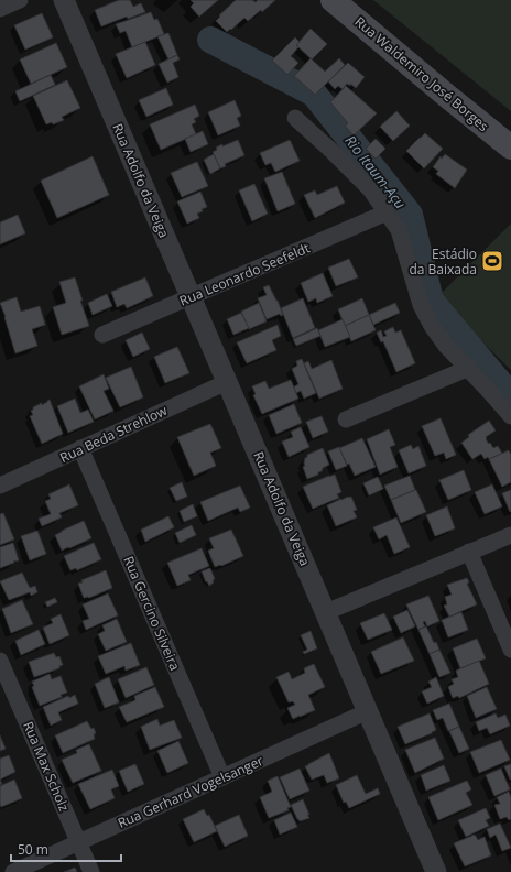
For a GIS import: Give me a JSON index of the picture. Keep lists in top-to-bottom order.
{
  "streets": {
    "main road": ["Rua Waldemiro José Borges"],
    "street": [
      "Rua Adolfo da Veiga",
      "Rua Leonardo Seefeldt",
      "Rua Beda Strehlow",
      "Rua Gercino Silveira",
      "Rua Max Scholz",
      "Rua Gerhard Vogelsanger"
    ]
  },
  "crossings": [
    ["Rua Adolfo da Veiga", "Rua Leonardo Seefeldt"],
    ["Rua Adolfo da Veiga", "Rua Beda Strehlow"],
    ["Rua Adolfo da Veiga", "Rua Gerhard Vogelsanger"],
    ["Rua Beda Strehlow", "Rua Gercino Silveira"],
    ["Rua Gercino Silveira", "Rua Gerhard Vogelsanger"],
    ["Rua Max Scholz", "Rua Gerhard Vogelsanger"]
  ],
  "water": ["Rio Itaum-Açu"],
  "places": {
    "sports": ["Estádio da Baixada"]
  },
  "scale_bar": "50 m"
}
